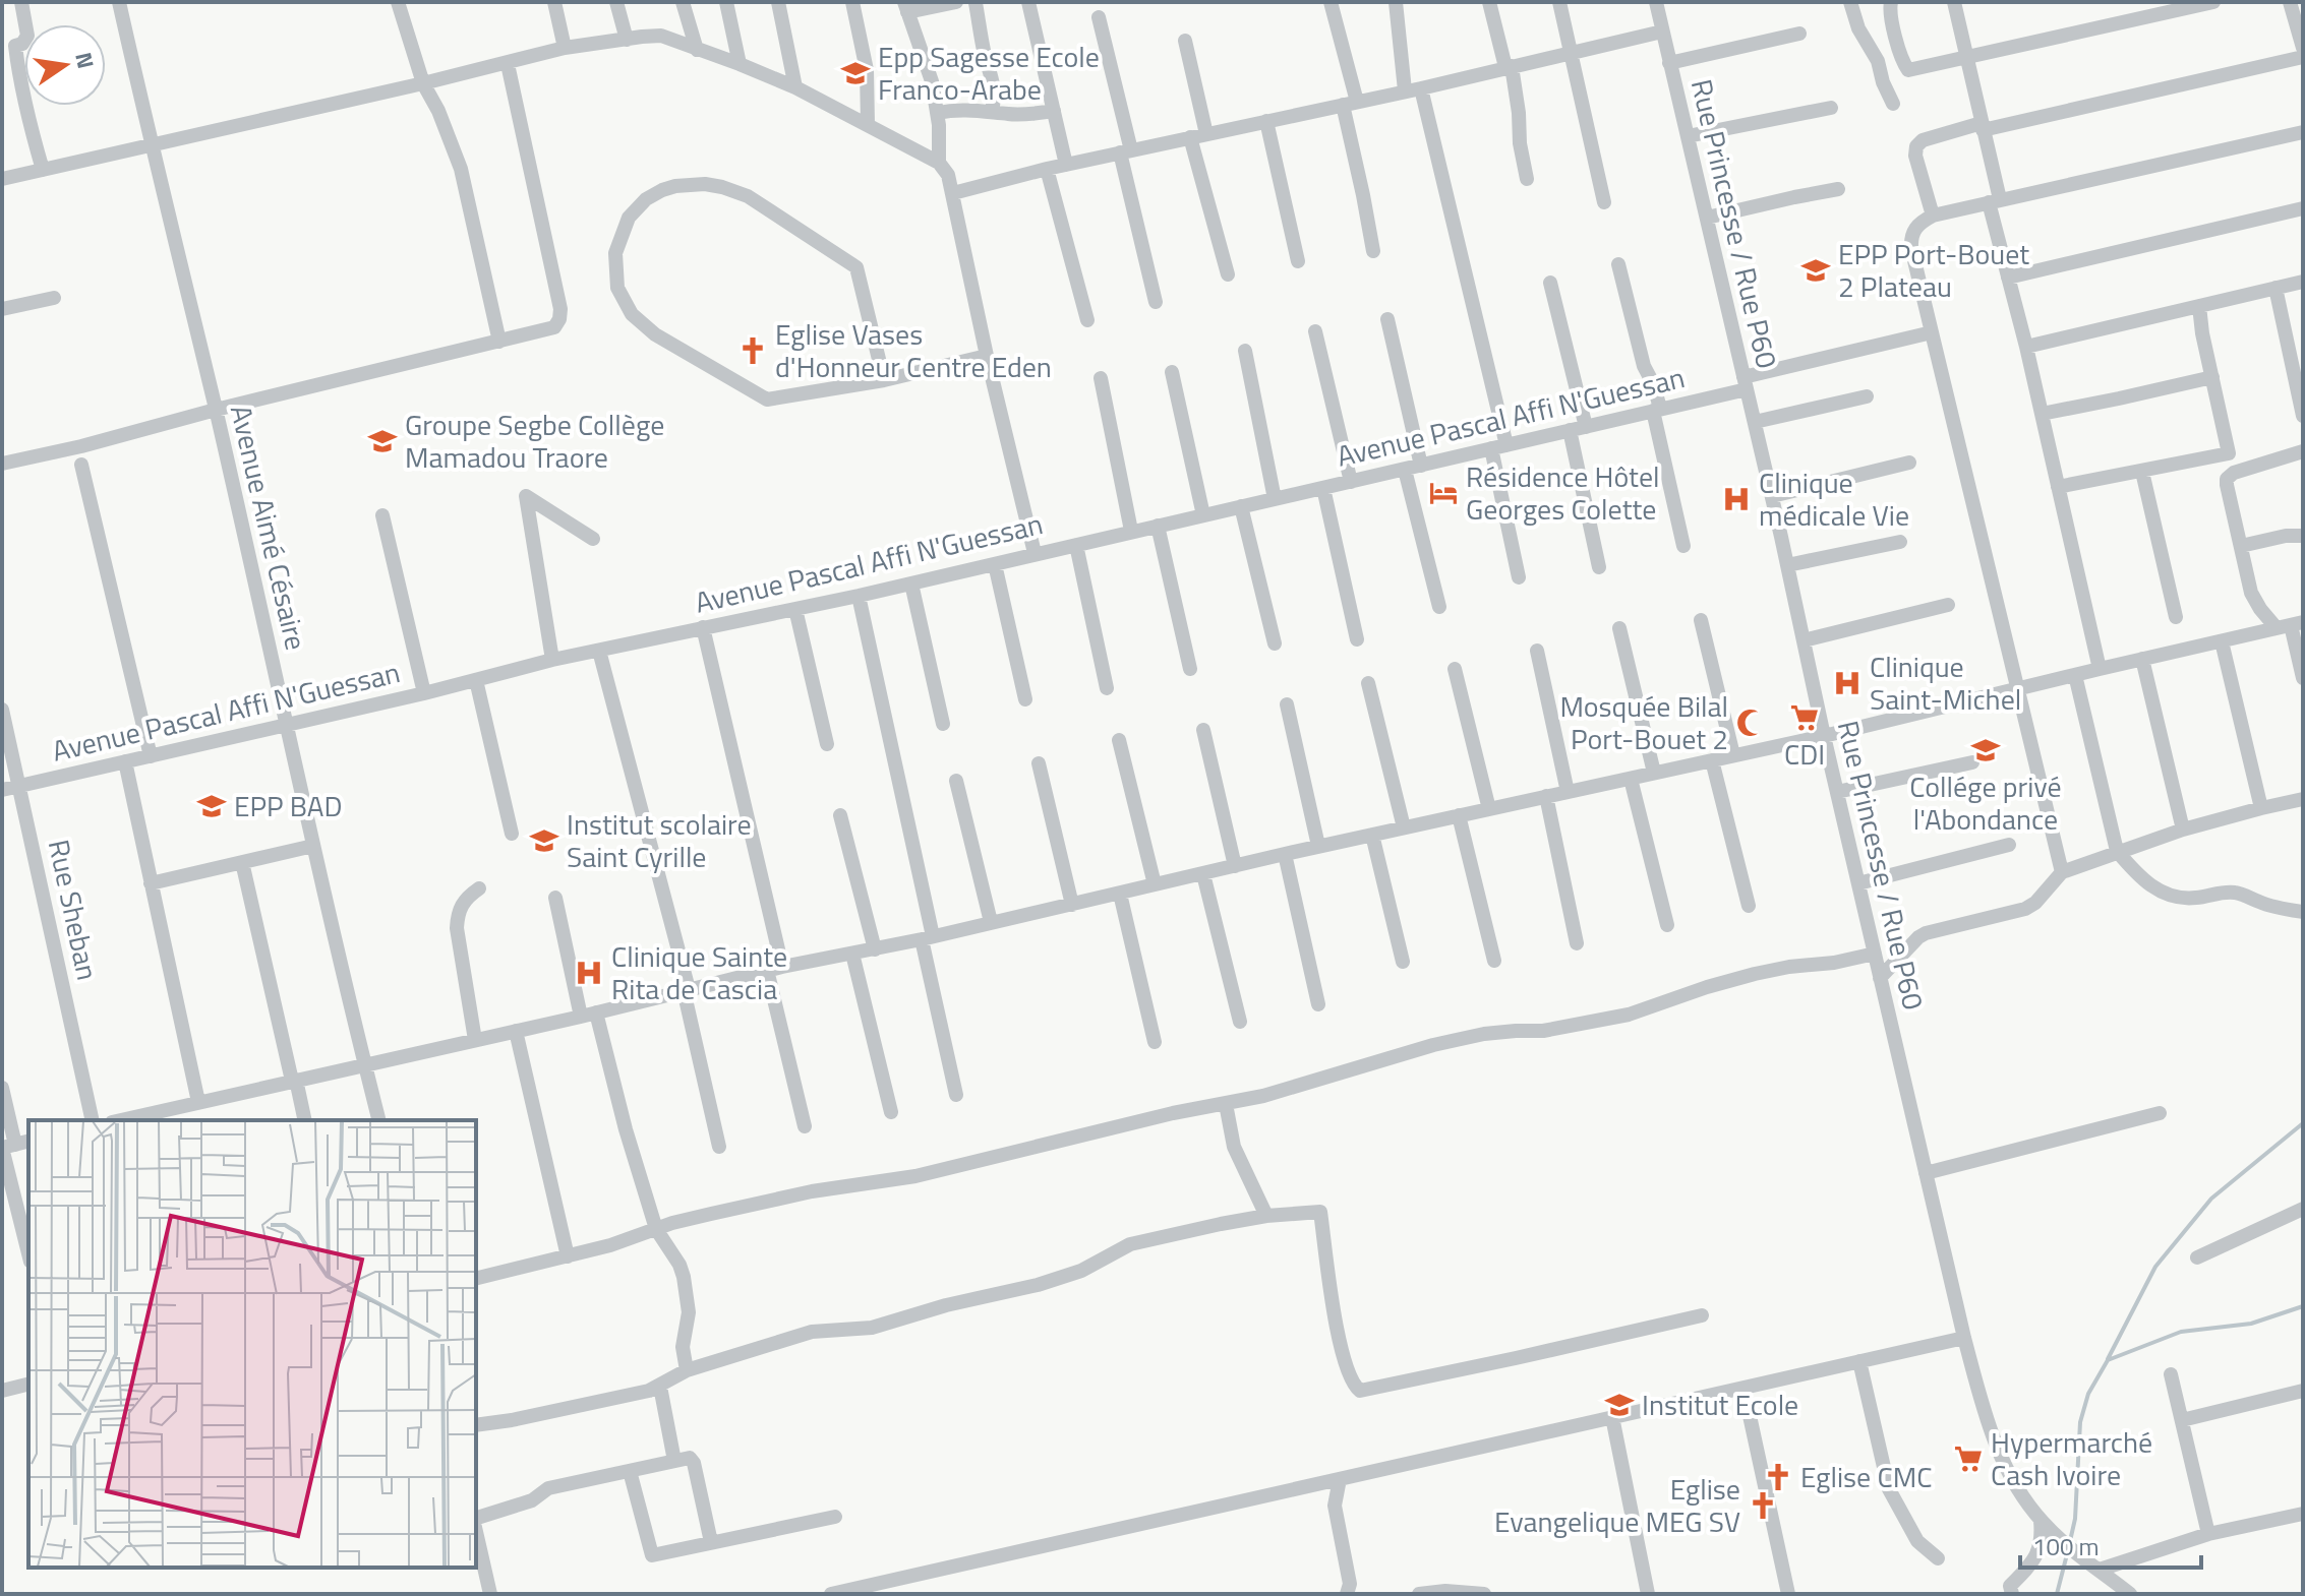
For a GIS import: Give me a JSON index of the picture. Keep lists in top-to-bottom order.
{
  "streets": {
    "street": [
      "Rue Princesse / Rue P60",
      "Avenue Pascal Affi N'Guessan",
      "Avenue Aimé Césaire",
      "Rue Sheban"
    ]
  },
  "crossings": [
    ["Rue Princesse / Rue P60", "Avenue Pascal Affi N'Guessan"],
    ["Avenue Pascal Affi N'Guessan", "Avenue Aimé Césaire"],
    ["Avenue Pascal Affi N'Guessan", "Rue Sheban"]
  ],
  "places": {
    "school or university": [
      "Epp Sagesse Ecole Franco-Arabe",
      "EPP Port-Bouet 2 Plateau",
      "Groupe Segbe Collège Mamadou Traore",
      "Collége privé l'Abondance",
      "EPP BAD",
      "Institut scolaire Saint Cyrille",
      "Institut Ecole"
    ],
    "church": ["Eglise Vases d'Honneur Centre Eden", "Eglise CMC", "Eglise Evangelique MEG SV"],
    "hotel": ["Résidence Hôtel Georges Colette"],
    "hospital": ["Clinique médicale Vie", "Clinique Saint-Michel", "Clinique Sainte Rita de Cascia"],
    "supermarket": ["CDI", "Hypermarché Cash Ivoire"],
    "mosque": ["Mosquée Bilal Port-Bouet 2"]
  },
  "scale_bar": "100 m",
  "north": "right"
}
